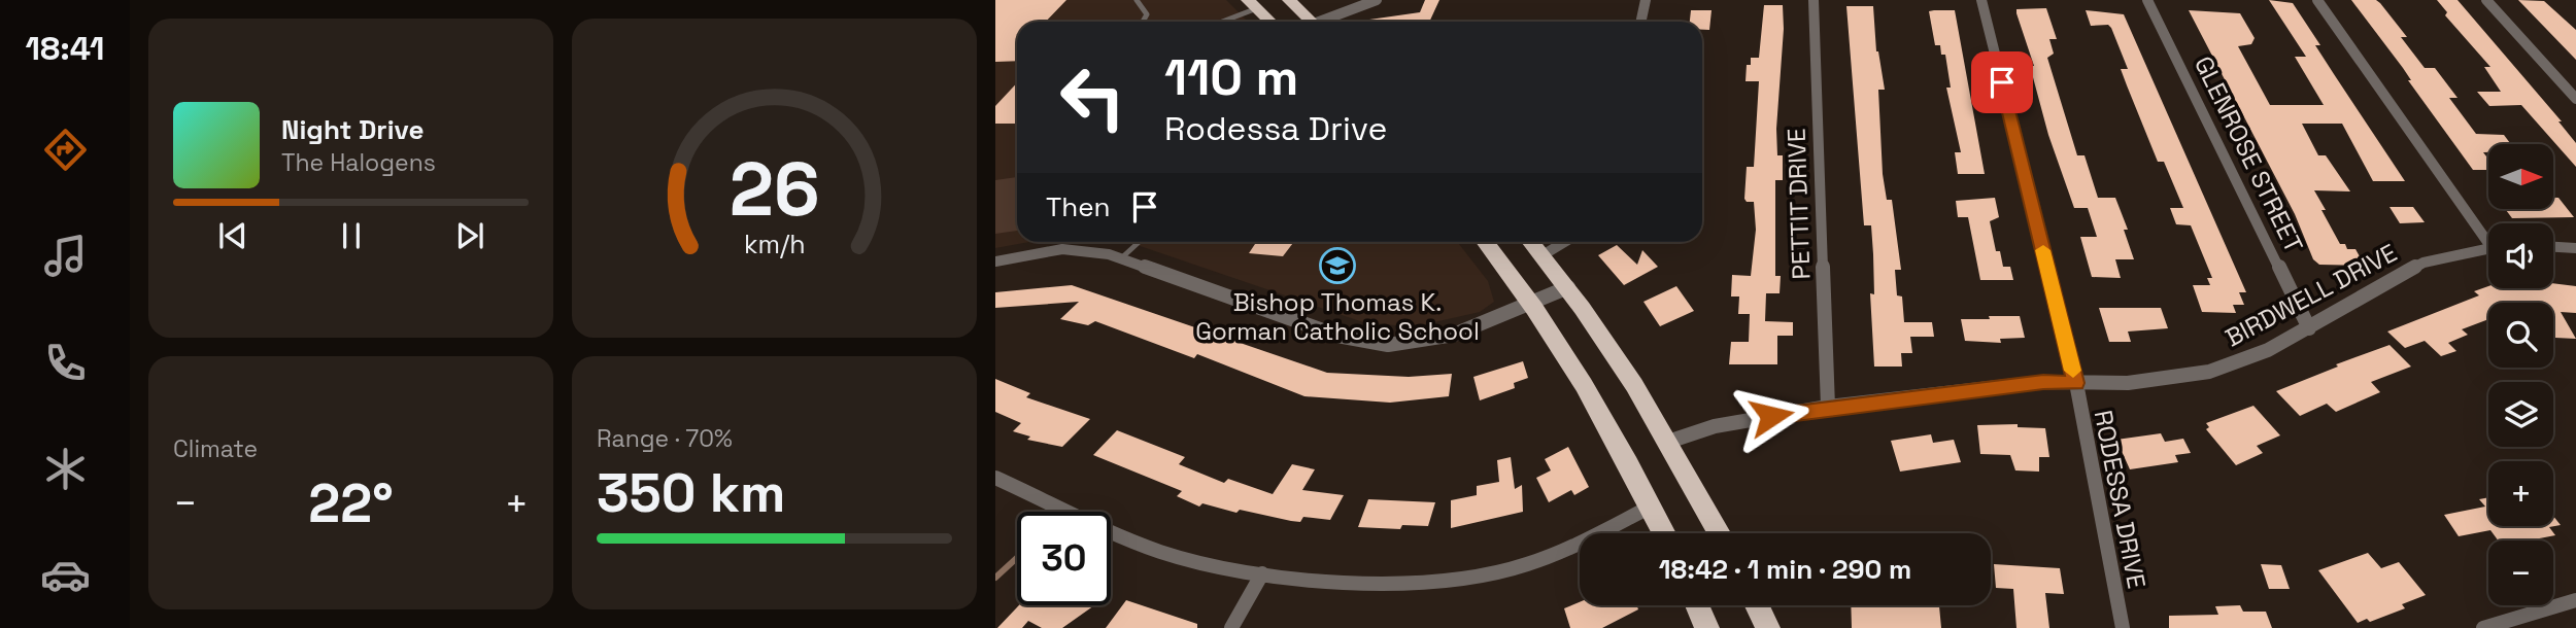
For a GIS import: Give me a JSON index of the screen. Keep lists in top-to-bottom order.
{
  "streets": {
    "street": [
      "GLENROSE STREET",
      "PETTIT DRIVE",
      "BIRDWELL DRIVE",
      "RODESSA DRIVE"
    ]
  },
  "crossings": [
    ["GLENROSE STREET", "BIRDWELL DRIVE"],
    ["PETTIT DRIVE", "BIRDWELL DRIVE"],
    ["BIRDWELL DRIVE", "RODESSA DRIVE"]
  ],
  "places": {
    "school or university": ["Bishop Thomas K. Gorman Catholic School"]
  },
  "north": "right",
  "page": {
    "tabs": "18:41",
    "turn": ["110 m", "Rodessa Drive"],
    "song": ["Night Drive", "The Halogens"],
    "map_buttons": ["+", "−"],
    "then": "Then",
    "tile": [
      "Climate",
      ["Range · 70%", "350 km"]
    ],
    "heat": ["−", "22°", "+"],
    "limit": "30",
    "trip": "18:42 · 1 min · 290 m",
    "gauge": ["26", "km/h"]
  }
}
